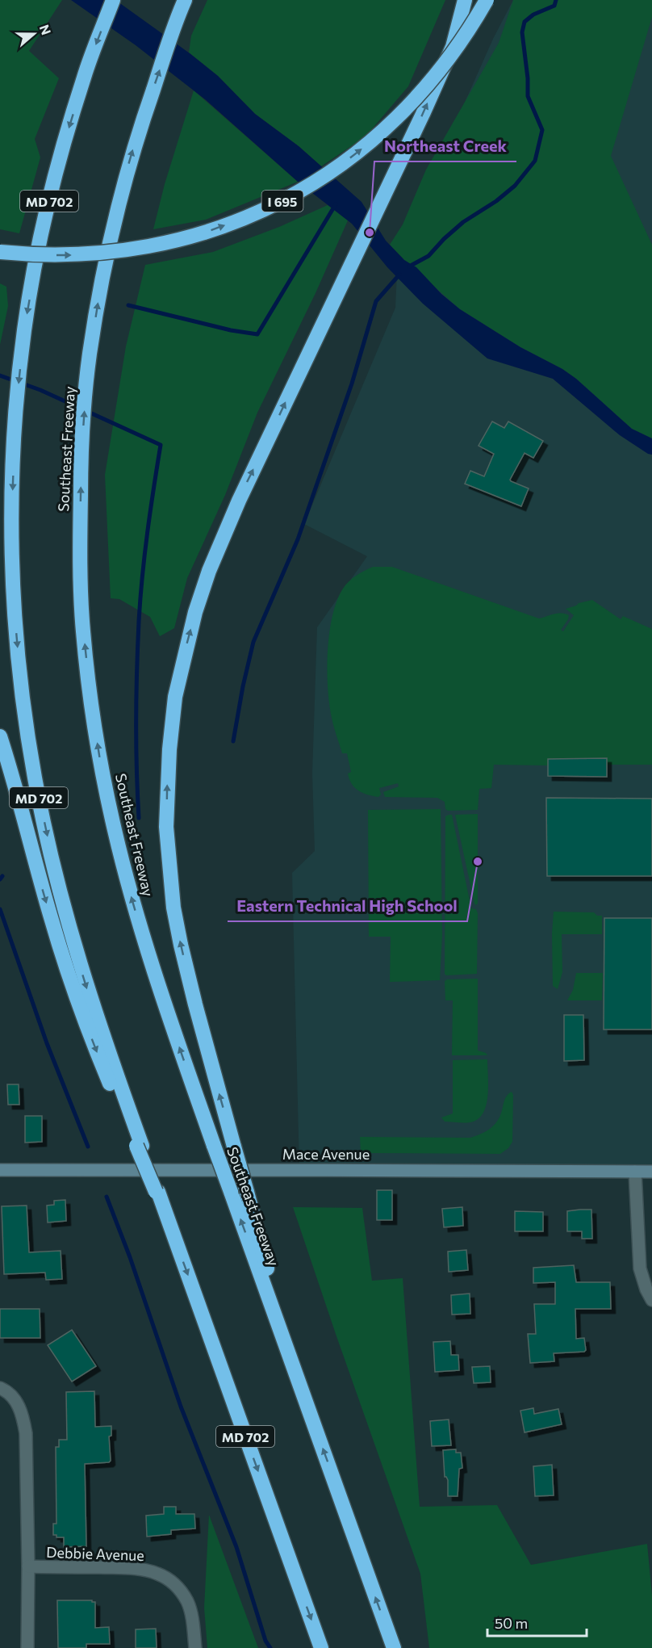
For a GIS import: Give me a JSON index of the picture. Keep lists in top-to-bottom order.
{
  "streets": {
    "highway": ["MD 702", "I 695", "Southeast Freeway"],
    "main road": ["Mace Avenue"],
    "street": ["Debbie Avenue"]
  },
  "places": ["Northeast Creek", "Eastern Technical High School"],
  "scale_bar": "50 m",
  "north": "right"
}
